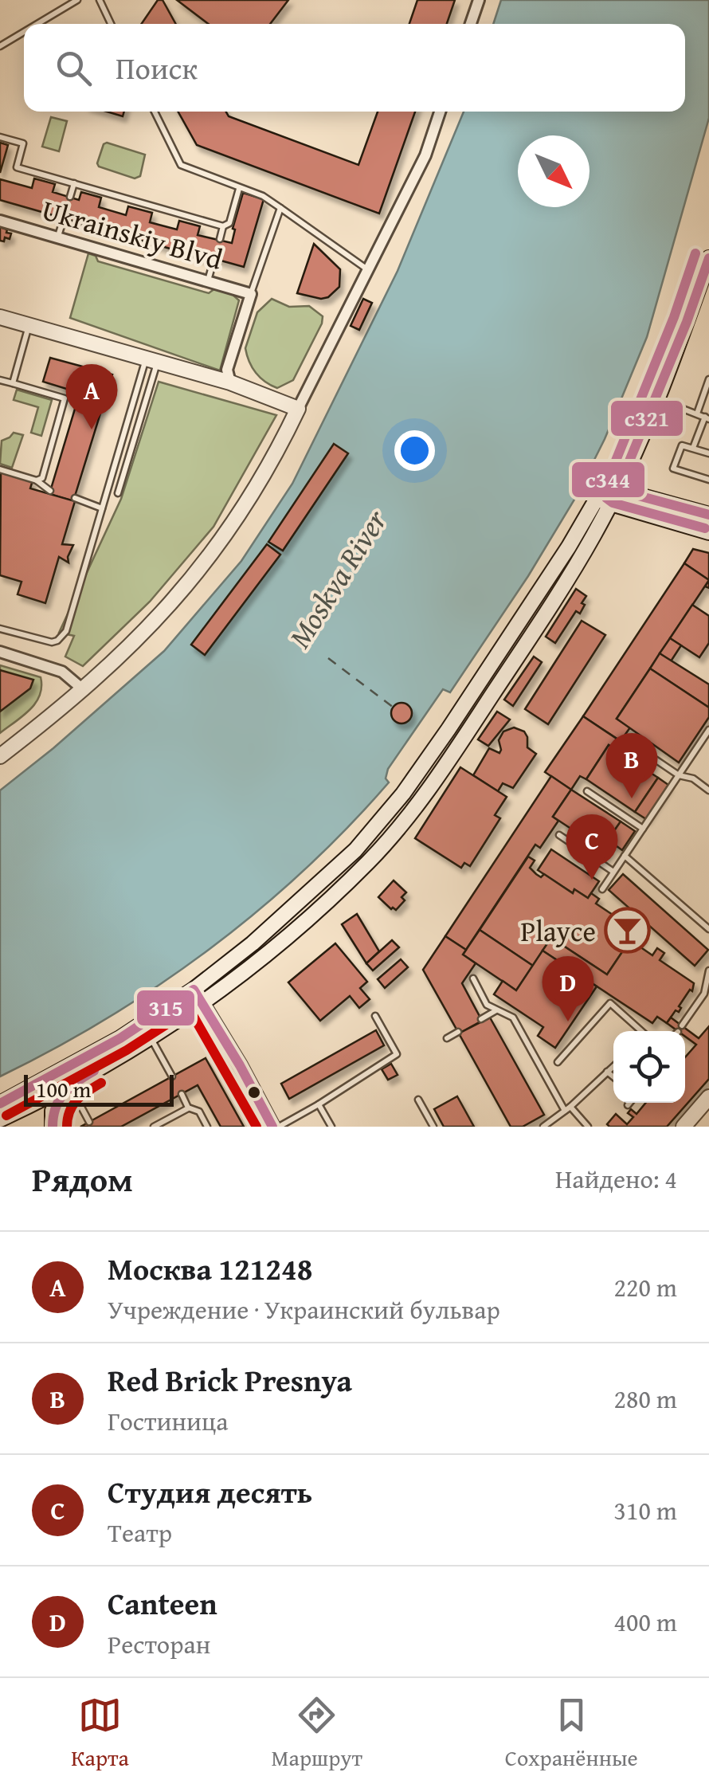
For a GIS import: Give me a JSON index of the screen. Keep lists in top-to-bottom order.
{
  "streets": {
    "street": ["Ukrainskiy Blvd"]
  },
  "water": ["Moskva River"],
  "places": {
    "bar": ["Playce"]
  },
  "lines": ["transit line с344", "transit line с321", "transit line 315"],
  "scale_bar": "100 m",
  "north": "bottom right",
  "page": {
    "search": "Поиск",
    "pins": [
      "A",
      "B",
      "C",
      "D"
    ],
    "scale": "100 m",
    "heading": ["Рядом", "Найдено: 4"],
    "list": [
      {
        "mark": "A",
        "name": "Москва 121248",
        "note": "Учреждение · Украинский бульвар",
        "value": "220 m"
      },
      {
        "mark": "B",
        "name": "Red Brick Presnya",
        "note": "Гостиница",
        "value": "280 m"
      },
      {
        "mark": "C",
        "name": "Студия десять",
        "note": "Театр",
        "value": "310 m"
      },
      {
        "mark": "D",
        "name": "Canteen",
        "note": "Ресторан",
        "value": "400 m"
      }
    ],
    "nav": ["Карта", "Маршрут", "Сохранённые"]
  }
}
